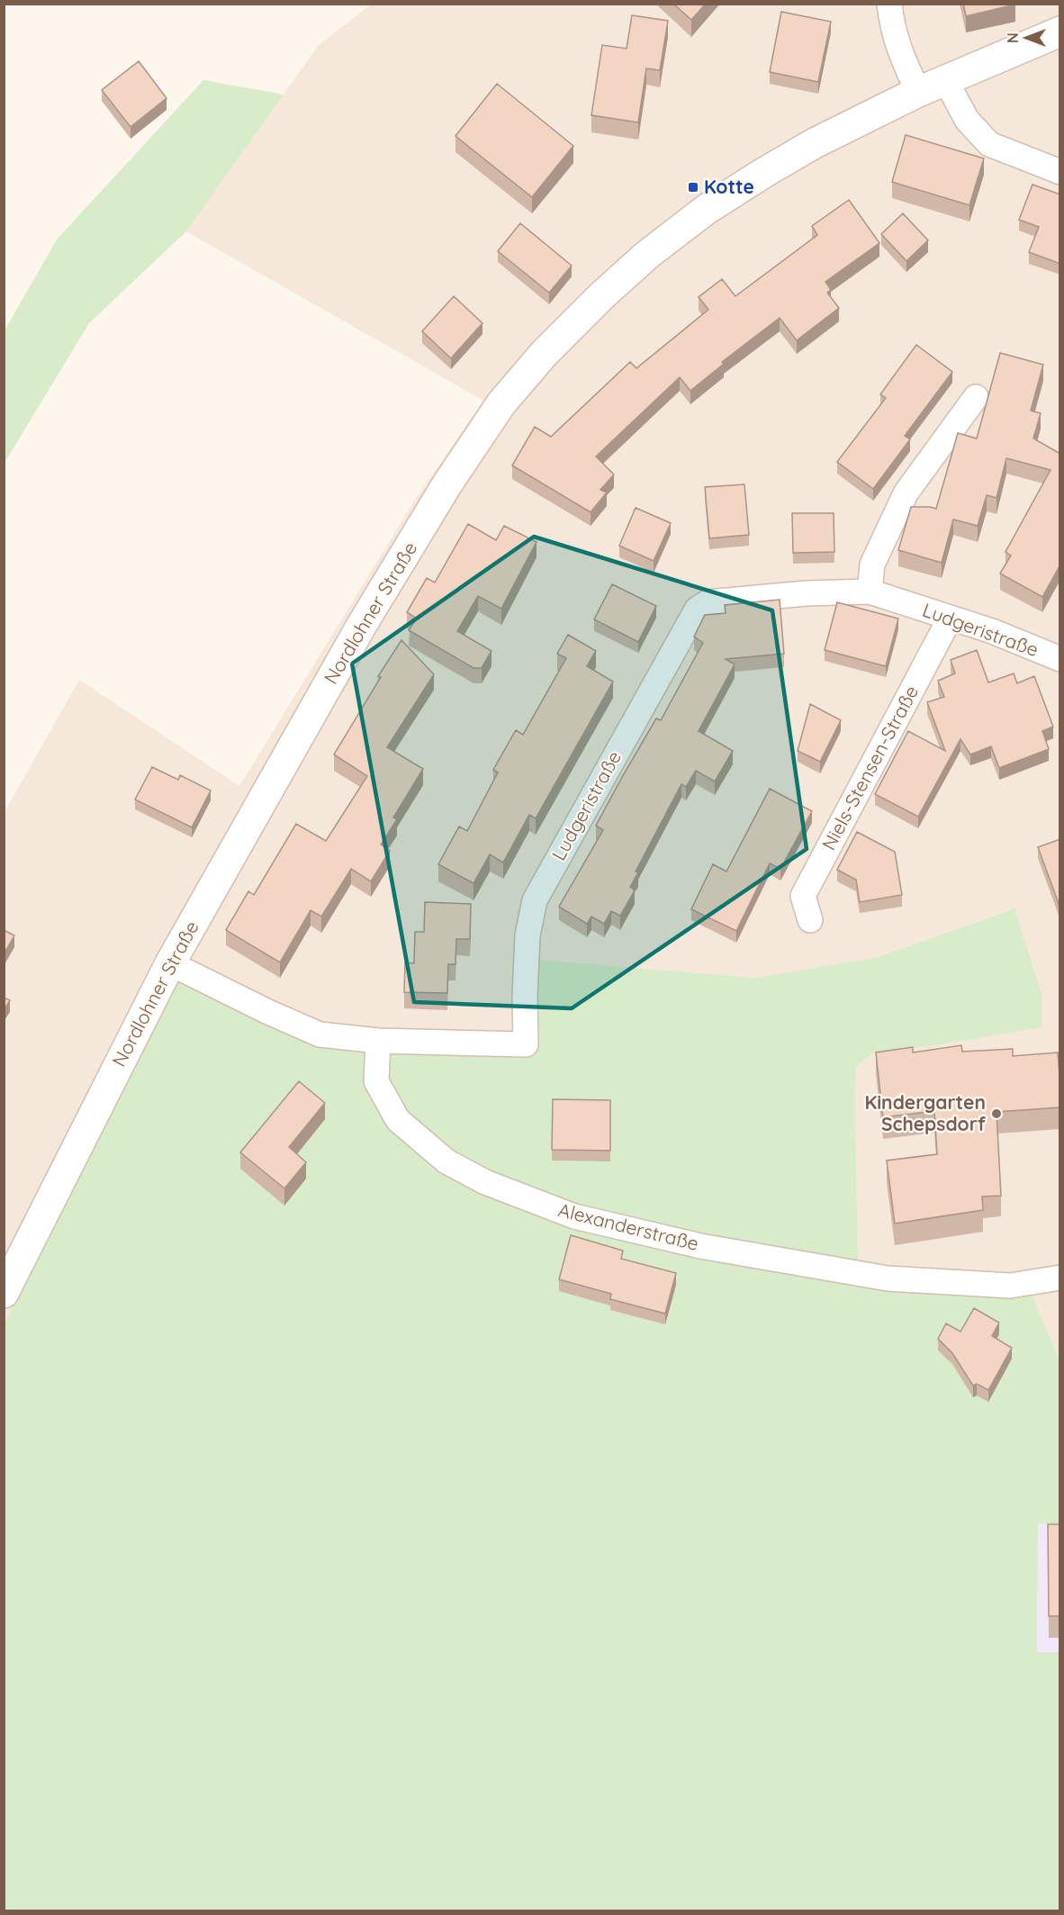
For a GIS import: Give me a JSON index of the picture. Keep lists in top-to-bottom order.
{
  "streets": {
    "street": [
      "Nordlohner Straße",
      "Ludgeristraße",
      "Niels-Stensen-Straße",
      "Alexanderstraße"
    ]
  },
  "crossings": [
    ["Ludgeristraße", "Niels-Stensen-Straße"],
    ["Ludgeristraße", "Alexanderstraße"]
  ],
  "places": {
    "transit": ["Kotte"],
    "other": ["Kindergarten Schepsdorf"]
  },
  "north": "left"
}
